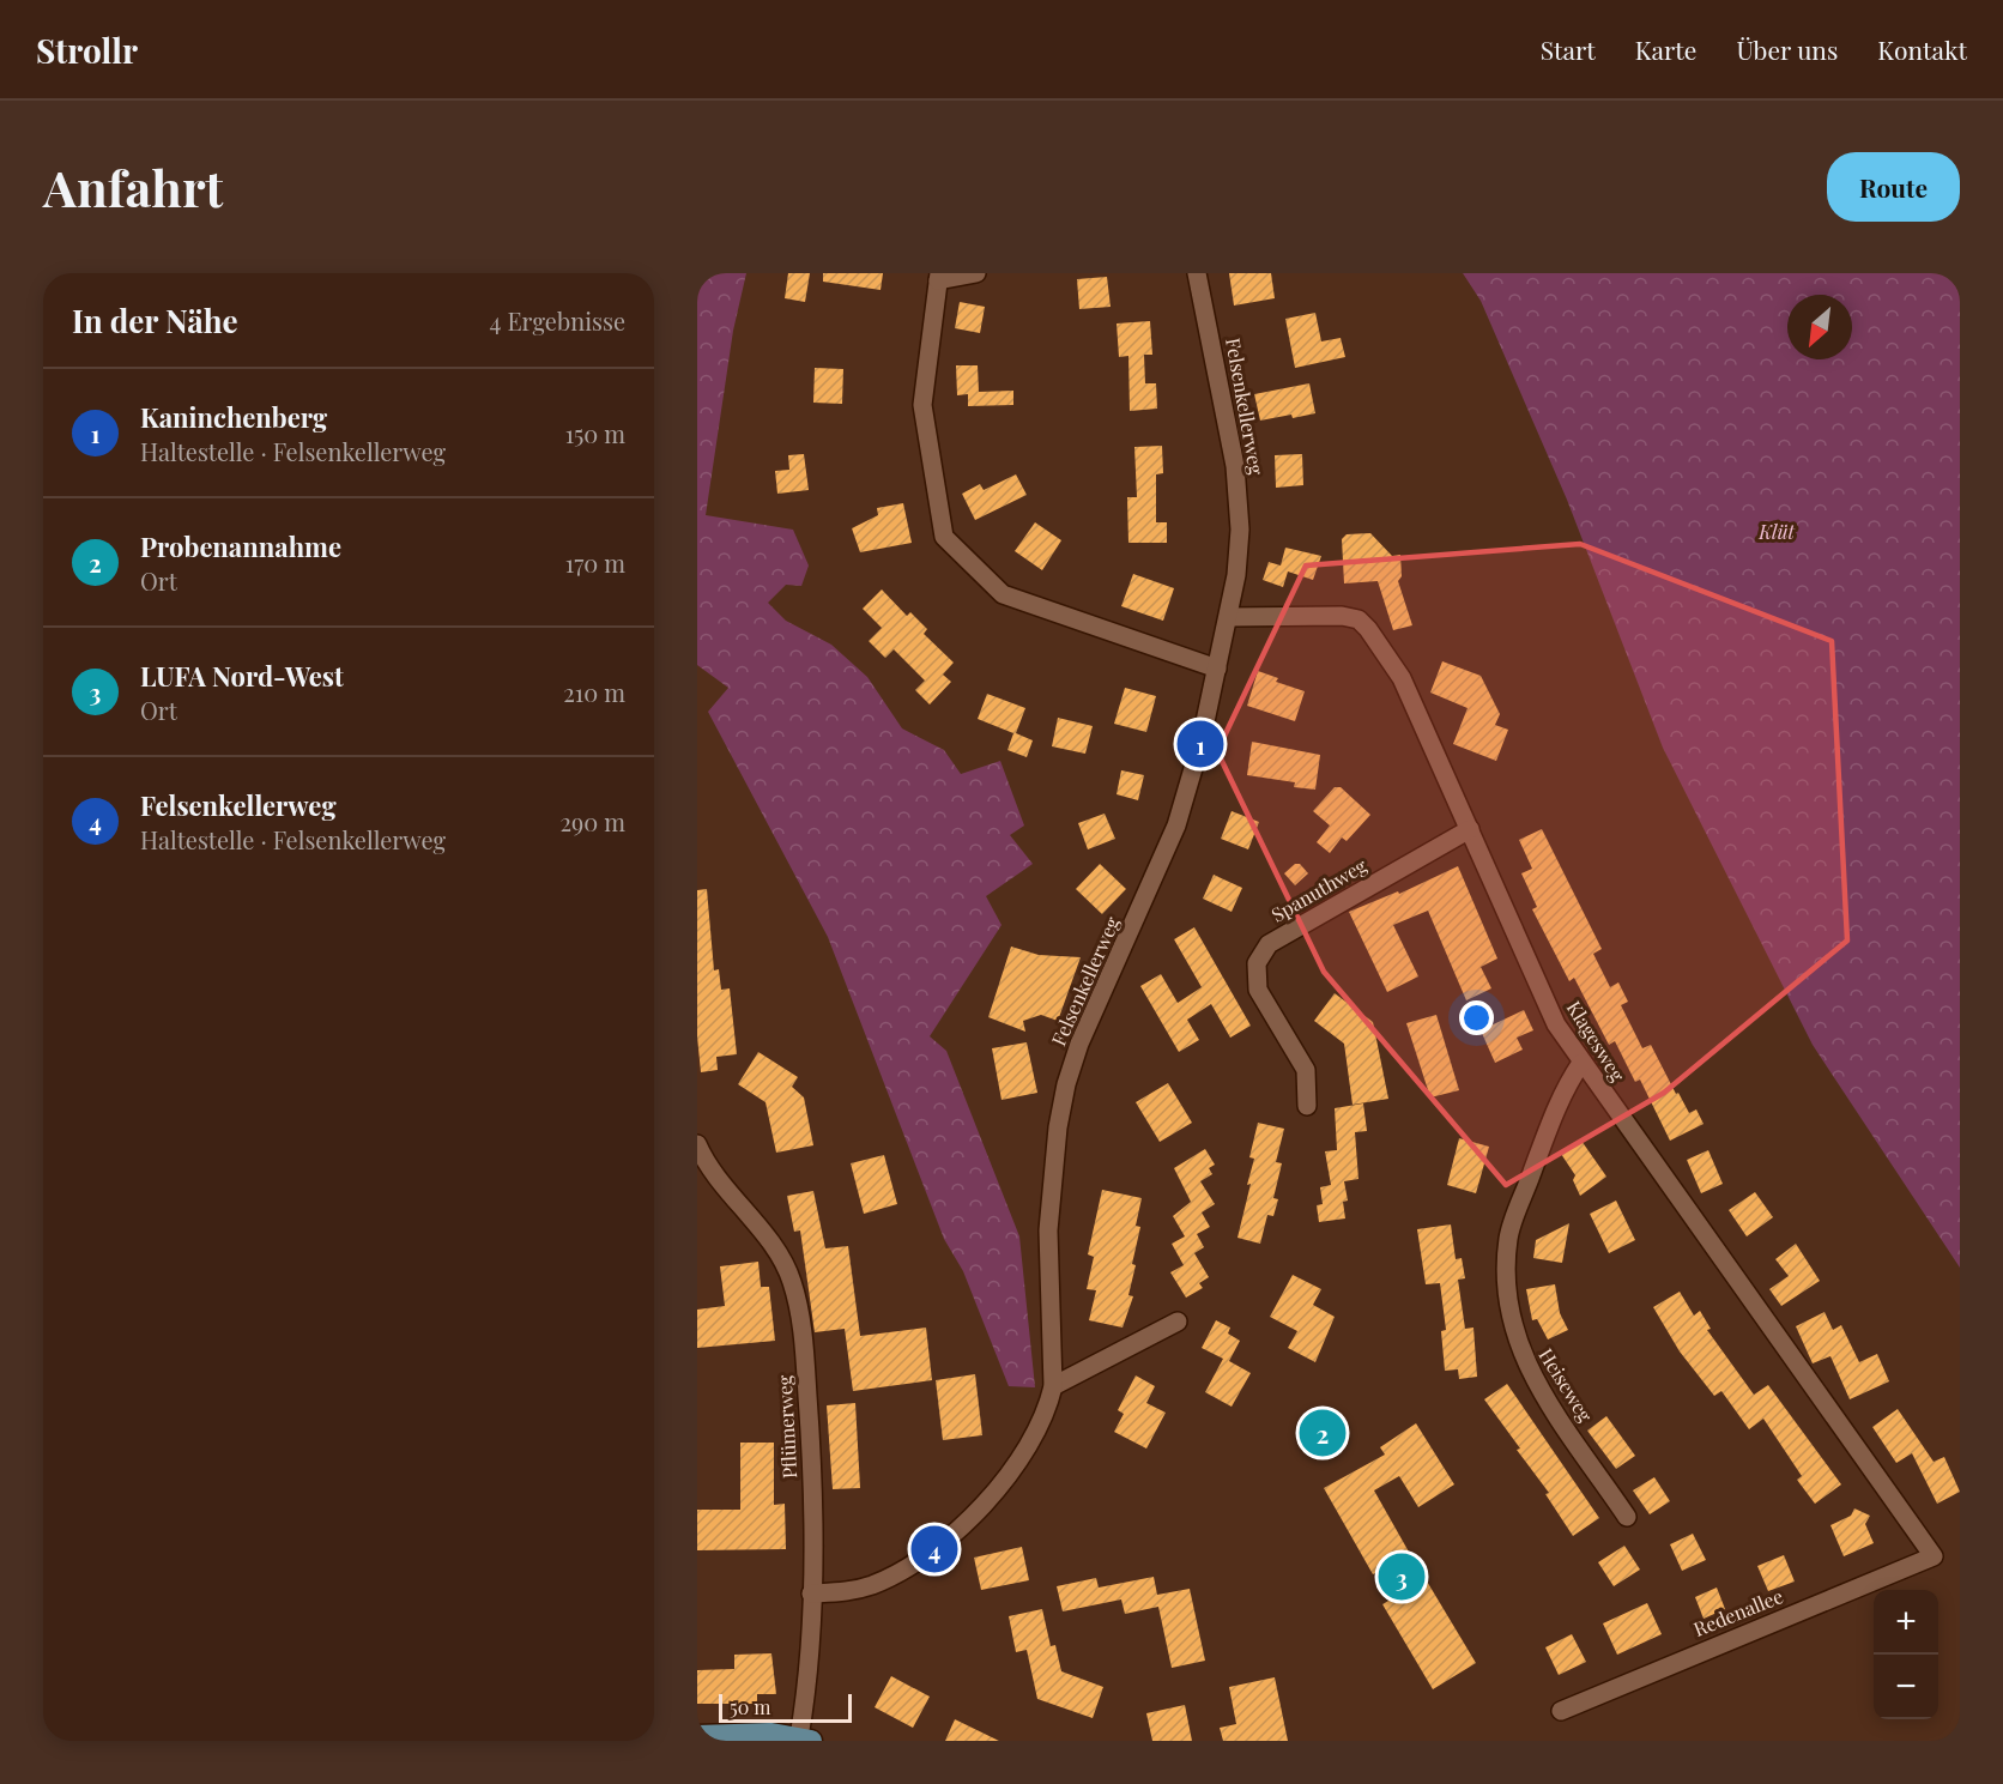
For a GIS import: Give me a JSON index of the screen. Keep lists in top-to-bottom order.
{
  "streets": {
    "street": [
      "Felsenkellerweg",
      "Spanuthweg",
      "Klagesweg",
      "Heiseweg",
      "Pflümerweg",
      "Redenallee"
    ]
  },
  "crossings": [
    ["Felsenkellerweg", "Klagesweg"],
    ["Felsenkellerweg", "Pflümerweg"],
    ["Spanuthweg", "Klagesweg"],
    ["Klagesweg", "Heiseweg"],
    ["Klagesweg", "Redenallee"]
  ],
  "parks": ["Klüt"],
  "scale_bar": "50 m",
  "north": "bottom left",
  "page": {
    "header": "Strollr",
    "nav": [
      "Start",
      "Karte",
      "Über uns",
      "Kontakt"
    ],
    "buttons": "Route",
    "title": "Anfahrt",
    "heading": ["In der Nähe", "4 Ergebnisse"],
    "list": [
      {
        "mark": "1",
        "name": "Kaninchenberg",
        "note": "Haltestelle · Felsenkellerweg",
        "value": "150 m"
      },
      {
        "mark": "2",
        "name": "Probenannahme",
        "note": "Ort",
        "value": "170 m"
      },
      {
        "mark": "3",
        "name": "LUFA Nord-West",
        "note": "Ort",
        "value": "210 m"
      },
      {
        "mark": "4",
        "name": "Felsenkellerweg",
        "note": "Haltestelle · Felsenkellerweg",
        "value": "290 m"
      }
    ],
    "pins": [
      "1",
      "2",
      "4",
      "3"
    ],
    "map_buttons": ["+", "−"],
    "scale": "50 m"
  }
}
